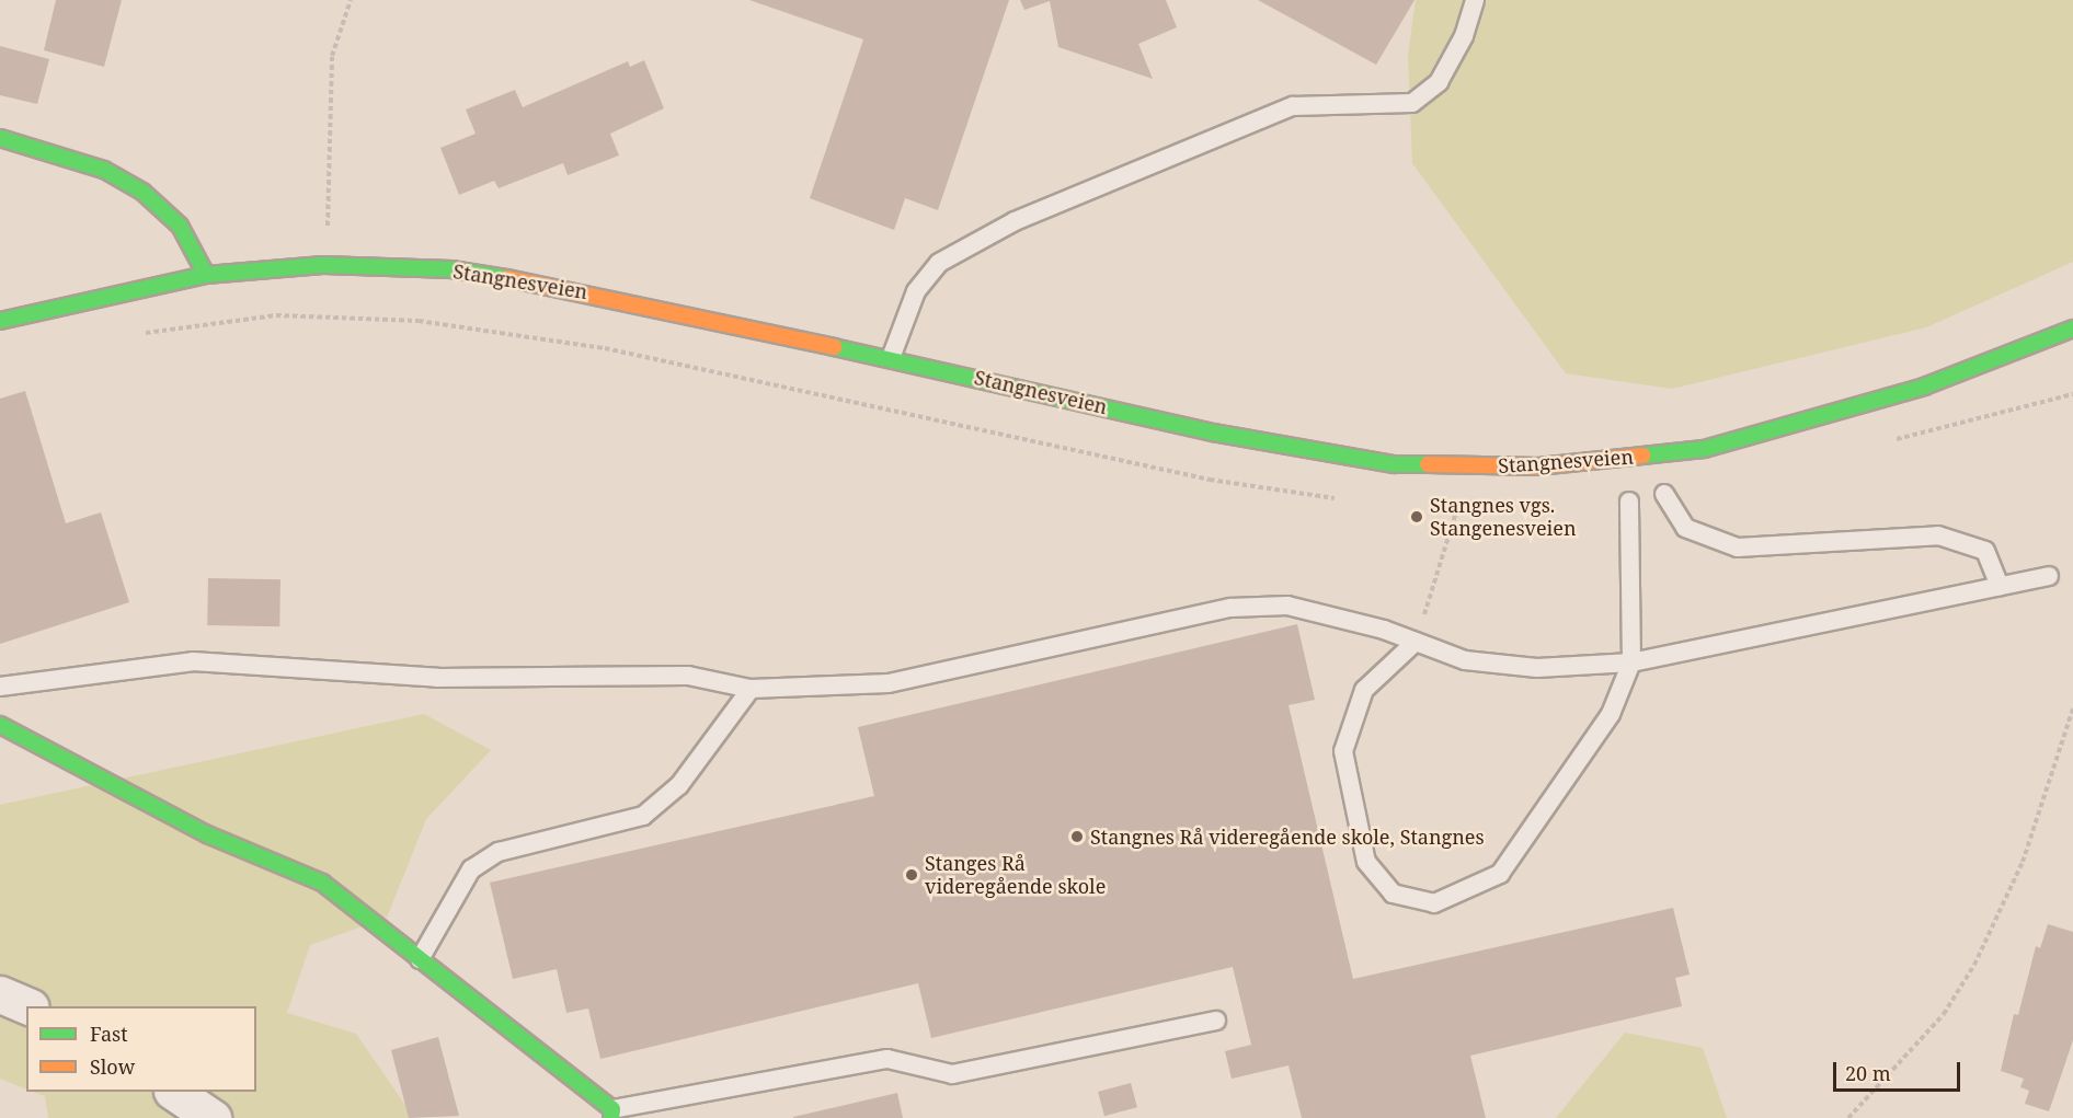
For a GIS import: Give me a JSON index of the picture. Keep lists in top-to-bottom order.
{
  "streets": {
    "main road": ["Stangnesveien"]
  },
  "places": ["Stangnes vgs. Stangenesveien", "Stangnes Rå videregående skole, Stangnes", "Stanges Rå videregående skole"],
  "legend": ["Fast", "Slow"],
  "scale_bar": "20 m"
}
